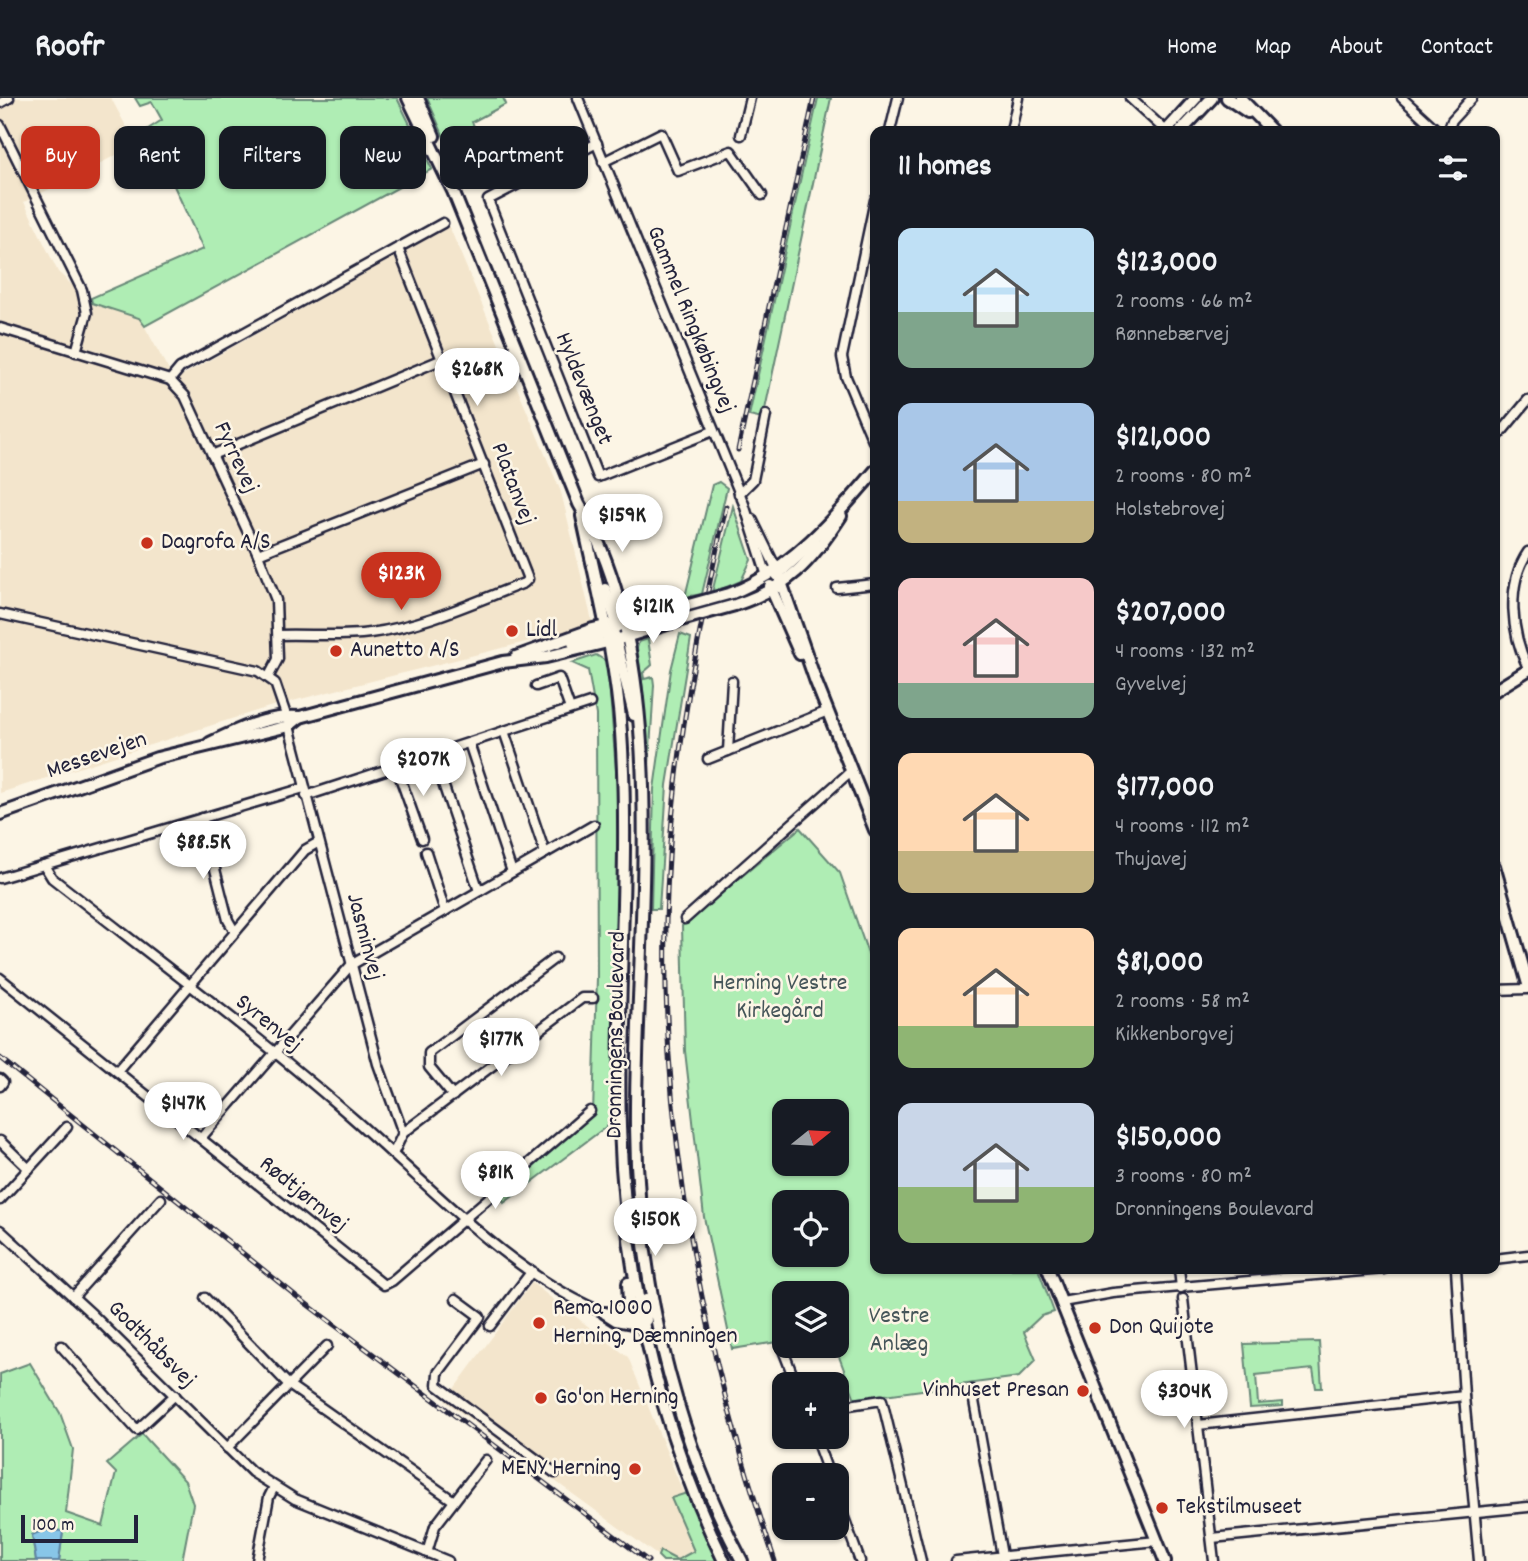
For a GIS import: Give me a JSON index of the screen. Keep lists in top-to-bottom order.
{
  "streets": {
    "main road": ["Messevejen", "Dronningens Boulevard"],
    "street": [
      "Gammel Ringkøbingvej",
      "Hyldevænget",
      "Fyrrevej",
      "Platanvej",
      "Jasminvej",
      "Syrenvej",
      "Rødtjørnvej",
      "Godthåbsvej"
    ]
  },
  "crossings": [
    ["Gammel Ringkøbingvej", "Hyldevænget"],
    ["Fyrrevej", "Platanvej"],
    ["Fyrrevej", "Jasminvej"],
    ["Messevejen", "Jasminvej"],
    ["Messevejen", "Dronningens Boulevard"],
    ["Syrenvej", "Rødtjørnvej"]
  ],
  "parks": ["Herning Vestre Kirkegård", "Vestre Anlæg"],
  "places": [
    "Dagrofa A/S",
    "Lidl",
    "Aunetto A/S",
    "Rema 1000 Herning, Dæmningen",
    "Don Quijote",
    "Vinhuset Presan",
    "Go'on Herning",
    "MENY Herning",
    "Tekstilmuseet"
  ],
  "scale_bar": "100 m",
  "north": "right",
  "page": {
    "header": "Roofr",
    "nav": [
      "Home",
      "Map",
      "About",
      "Contact"
    ],
    "chip": [
      "Buy",
      "Rent",
      "Filters",
      "New",
      "Apartment"
    ],
    "heading": "11 homes",
    "list": [
      {
        "name": "$123,000",
        "note": "2 rooms · 66 m² · Rønnebærvej"
      },
      {
        "name": "$121,000",
        "note": "2 rooms · 80 m² · Holstebrovej"
      },
      {
        "name": "$207,000",
        "note": "4 rooms · 132 m² · Gyvelvej"
      },
      {
        "name": "$177,000",
        "note": "4 rooms · 112 m² · Thujavej"
      },
      {
        "name": "$81,000",
        "note": "2 rooms · 58 m² · Kikkenborgvej"
      },
      {
        "name": "$150,000",
        "note": "3 rooms · 80 m² · Dronningens Boulevard"
      }
    ],
    "price": [
      "$268K",
      "$159K",
      "$123K",
      "$121K",
      "$207K",
      "$88.5K",
      "$177K",
      "$147K",
      "$81K",
      "$150K",
      "$304K"
    ],
    "map_buttons": ["+", "−"],
    "scale": "100 m"
  }
}
